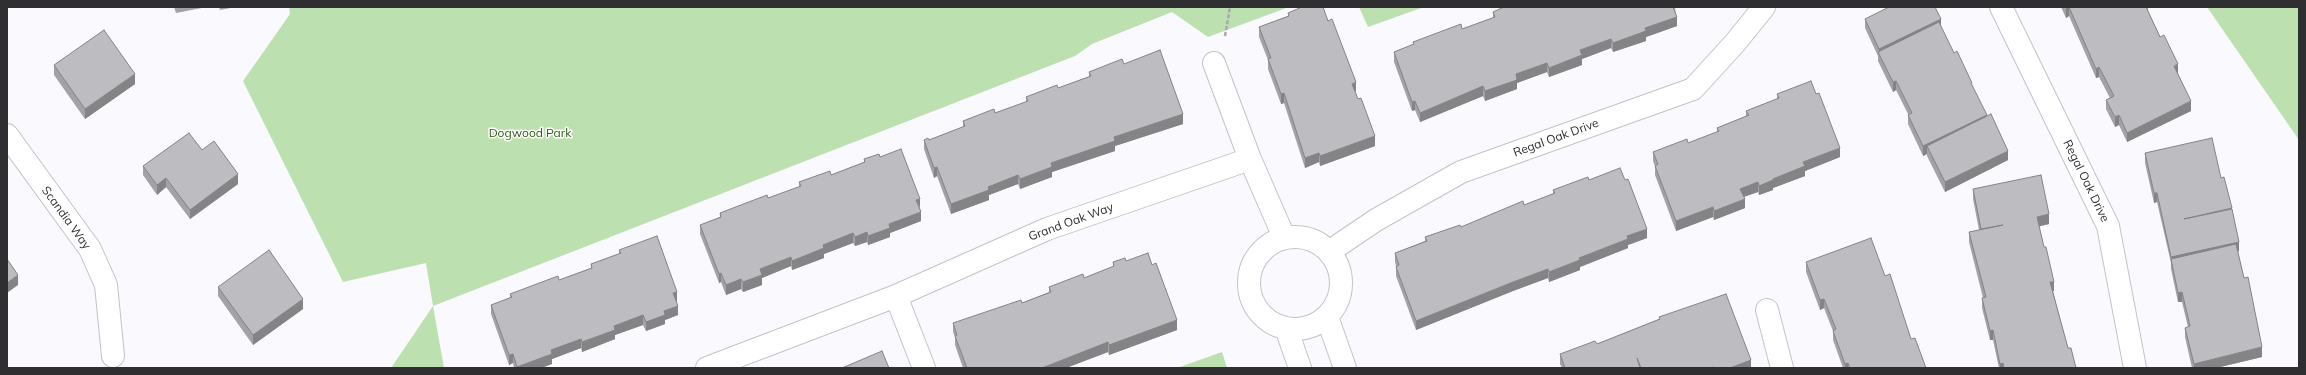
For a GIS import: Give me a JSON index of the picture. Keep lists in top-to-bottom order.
{
  "streets": {
    "street": ["Regal Oak Drive", "Scandia Way", "Grand Oak Way"]
  },
  "parks": ["Dogwood Park"]
}
